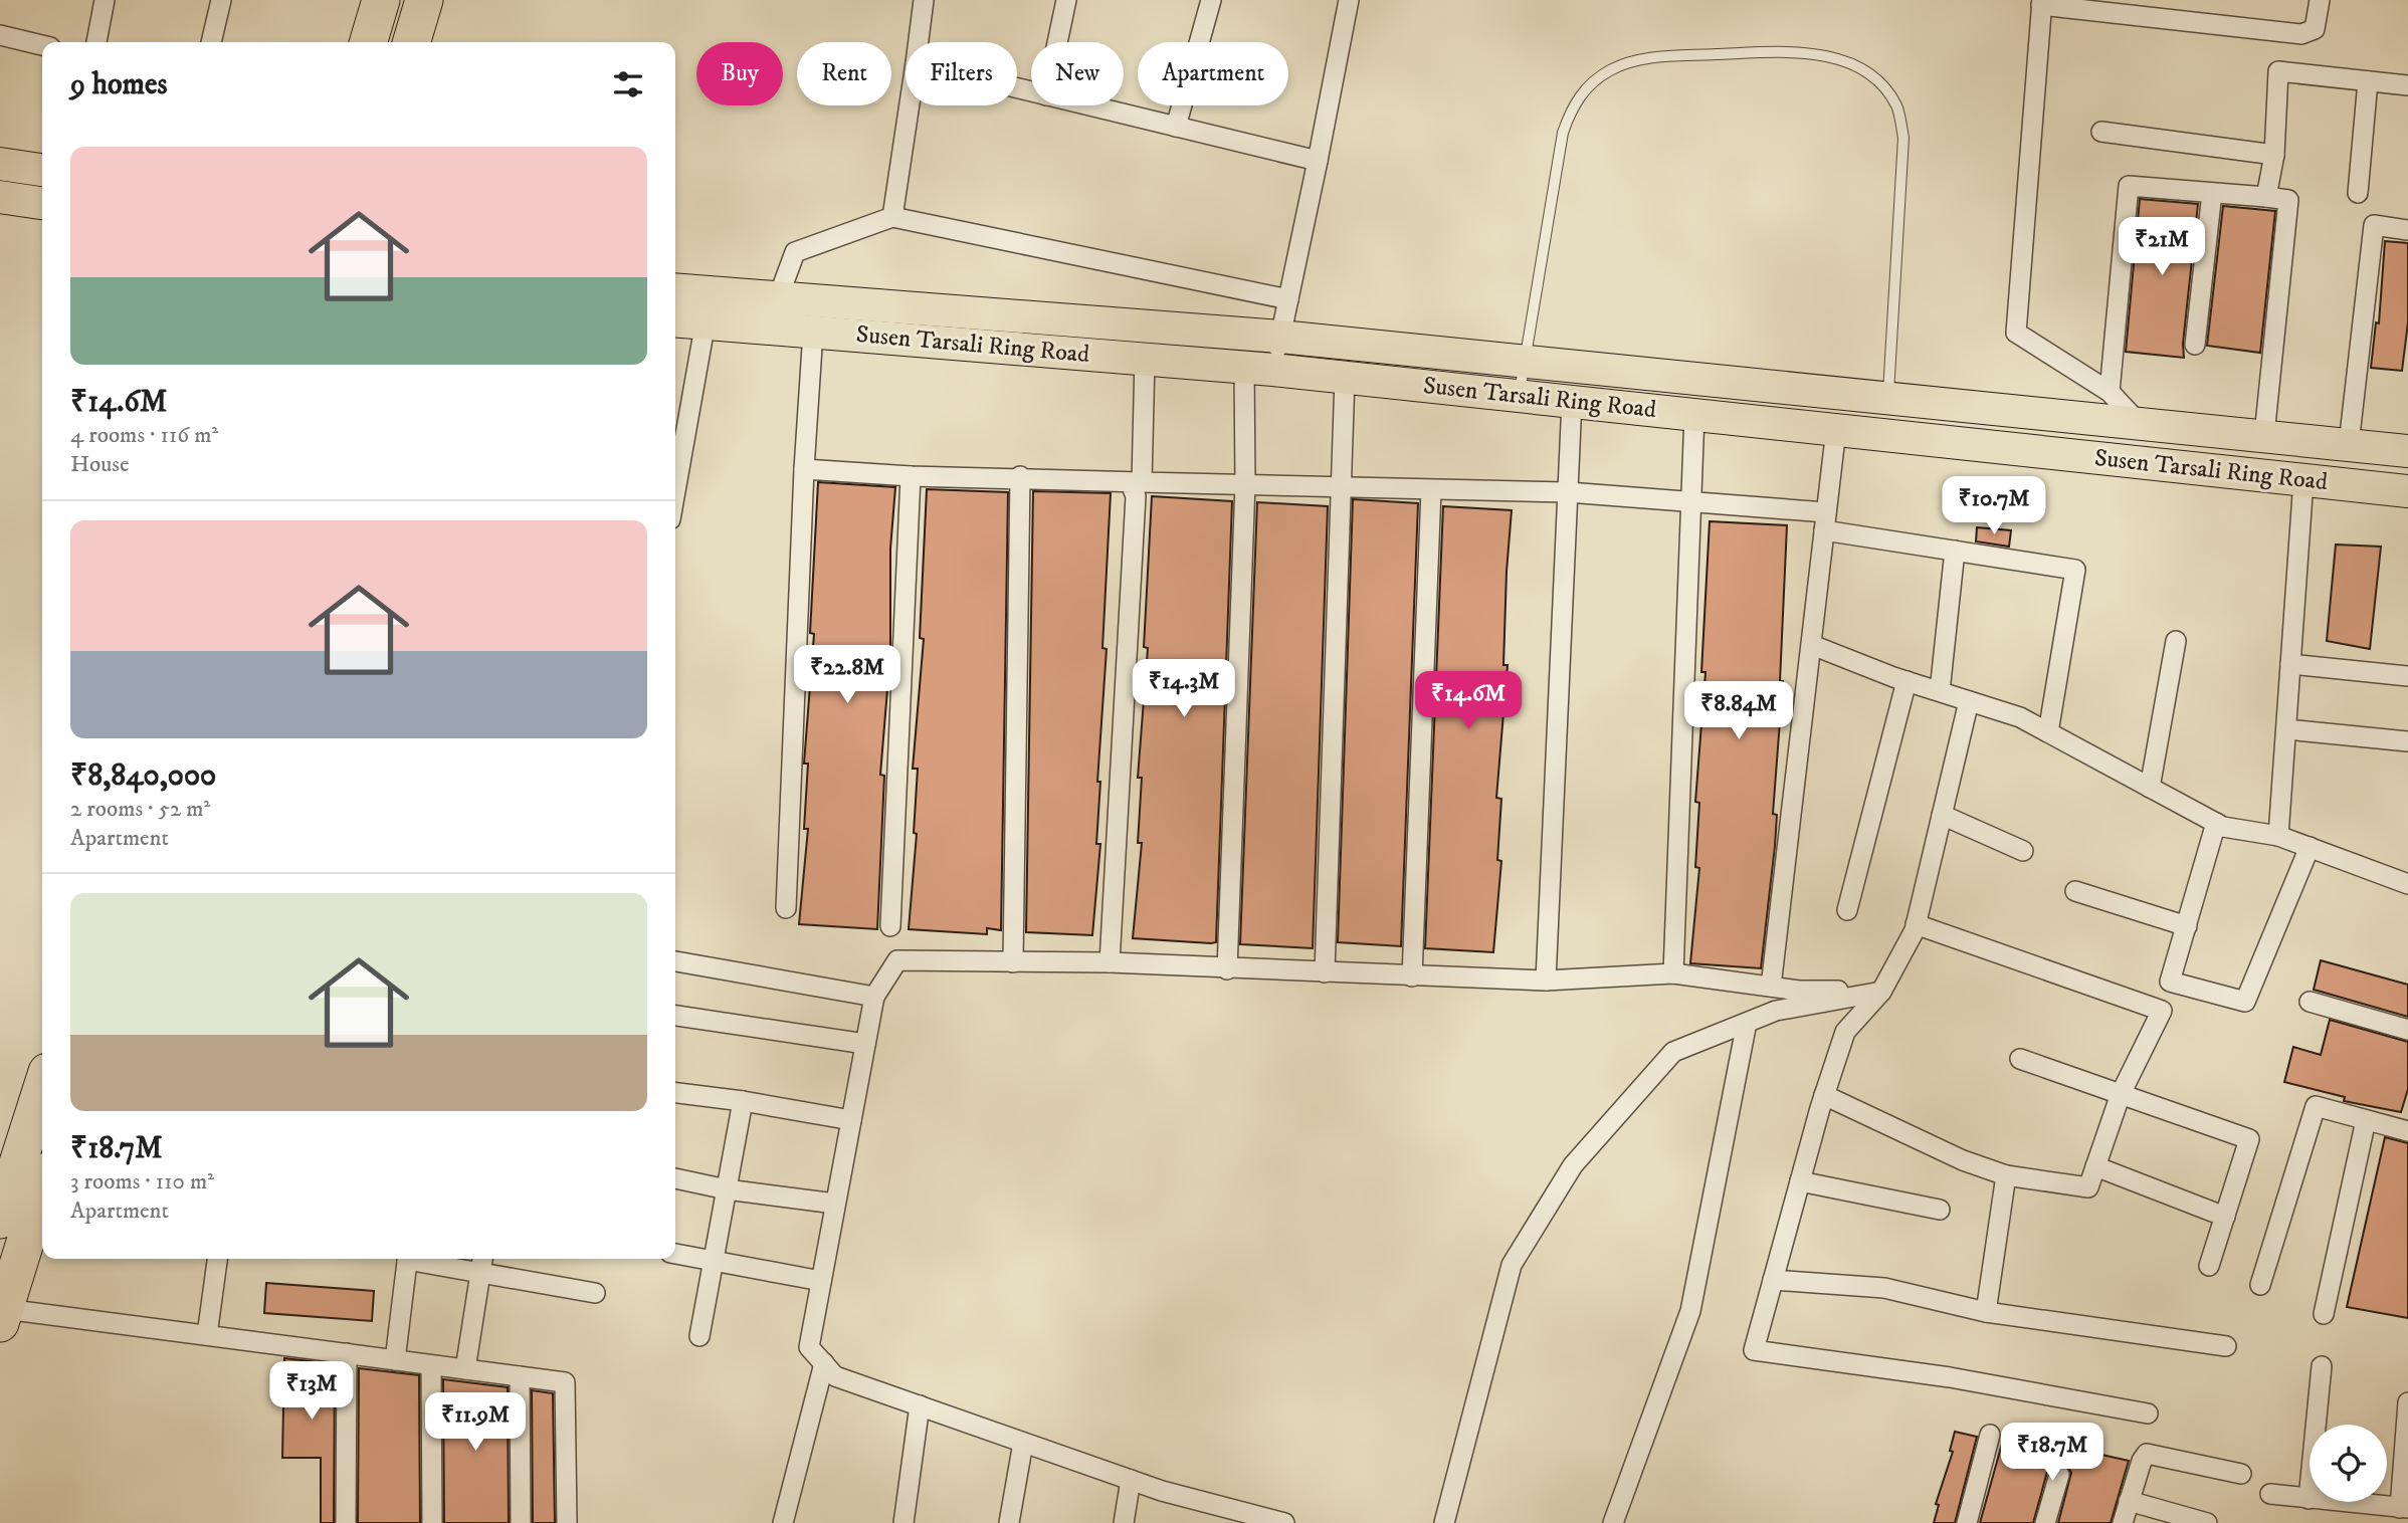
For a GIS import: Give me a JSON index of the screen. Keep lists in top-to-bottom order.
{
  "streets": {
    "main road": ["Susen Tarsali Ring Road"]
  },
  "page": {
    "chip": [
      "Buy",
      "Rent",
      "Filters",
      "New",
      "Apartment"
    ],
    "heading": "9 homes",
    "list": [
      {
        "name": "₹14.6M",
        "note": "4 rooms · 116 m² · House"
      },
      {
        "name": "₹8,840,000",
        "note": "2 rooms · 52 m² · Apartment"
      },
      {
        "name": "₹18.7M",
        "note": "3 rooms · 110 m² · Apartment"
      }
    ],
    "price": [
      "₹21M",
      "₹10.7M",
      "₹22.8M",
      "₹14.3M",
      "₹14.6M",
      "₹8.84M",
      "₹13M",
      "₹11.9M",
      "₹18.7M"
    ]
  }
}
